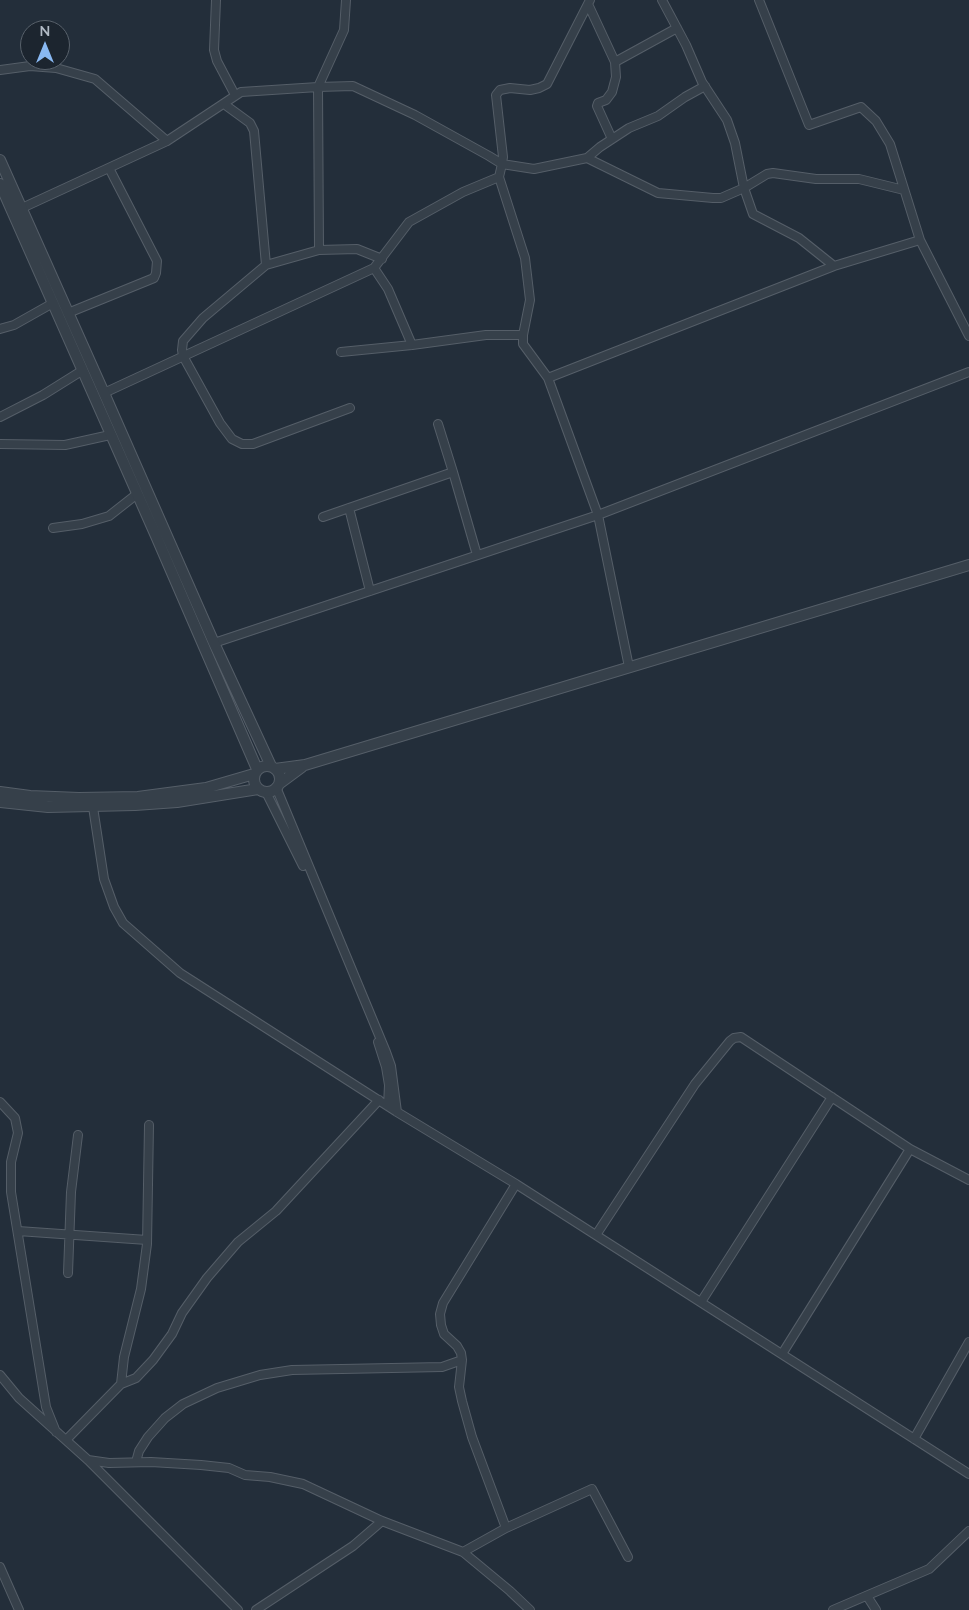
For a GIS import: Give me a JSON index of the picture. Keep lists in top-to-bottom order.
{
  "north": "top"
}
